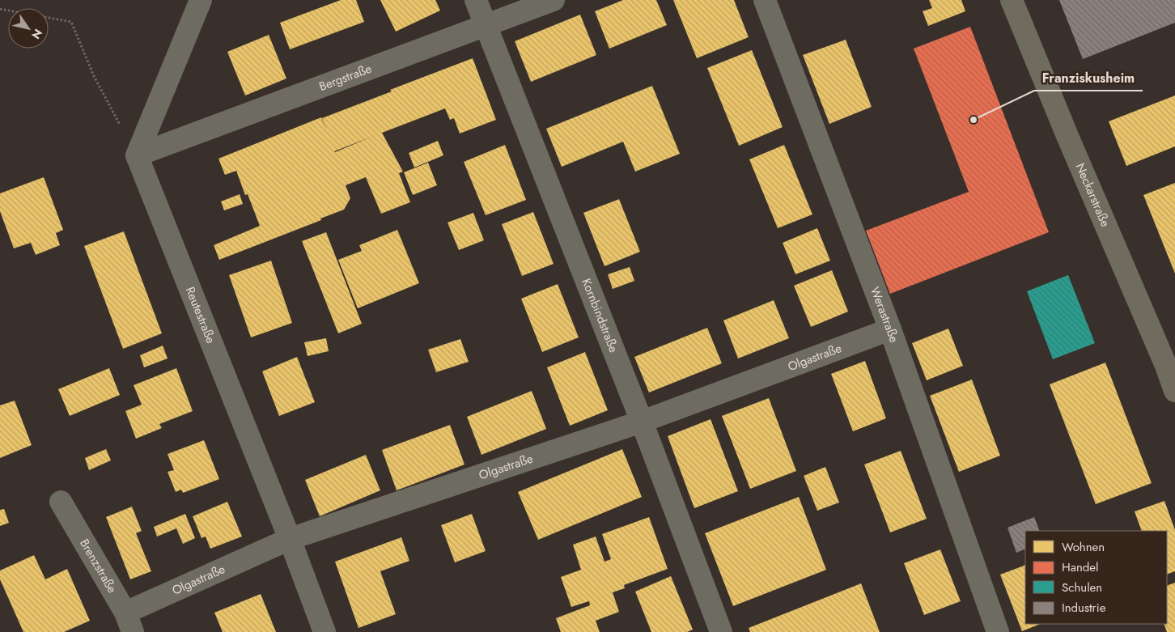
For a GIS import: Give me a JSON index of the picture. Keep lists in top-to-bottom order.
{
  "streets": {
    "main road": ["Neckarstraße"],
    "street": [
      "Bergstraße",
      "Werastraße",
      "Reutestraße",
      "Kornbindstraße",
      "Olgastraße",
      "Brenzstraße"
    ]
  },
  "crossings": [
    ["Bergstraße", "Reutestraße"],
    ["Bergstraße", "Kornbindstraße"],
    ["Werastraße", "Olgastraße"],
    ["Reutestraße", "Olgastraße"],
    ["Kornbindstraße", "Olgastraße"],
    ["Olgastraße", "Brenzstraße"]
  ],
  "places": ["Franziskusheim"],
  "legend": [
    "Wohnen",
    "Handel",
    "Schulen",
    "Industrie"
  ],
  "north": "bottom right"
}
